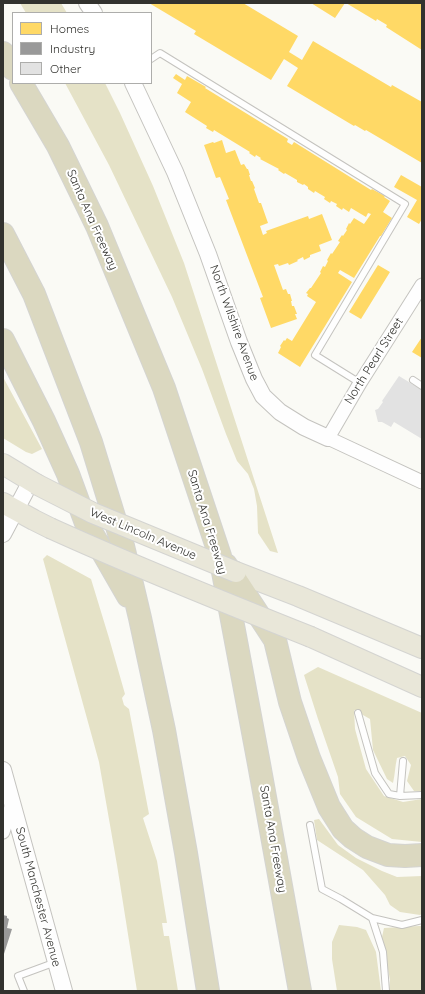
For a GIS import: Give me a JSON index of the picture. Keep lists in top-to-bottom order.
{
  "streets": {
    "highway": ["Santa Ana Freeway"],
    "main road": ["West Lincoln Avenue"],
    "street": ["North Wilshire Avenue", "North Pearl Street", "South Manchester Avenue"]
  },
  "crossings": [
    ["North Wilshire Avenue", "North Pearl Street"]
  ],
  "legend": ["Homes", "Industry", "Other"]
}
